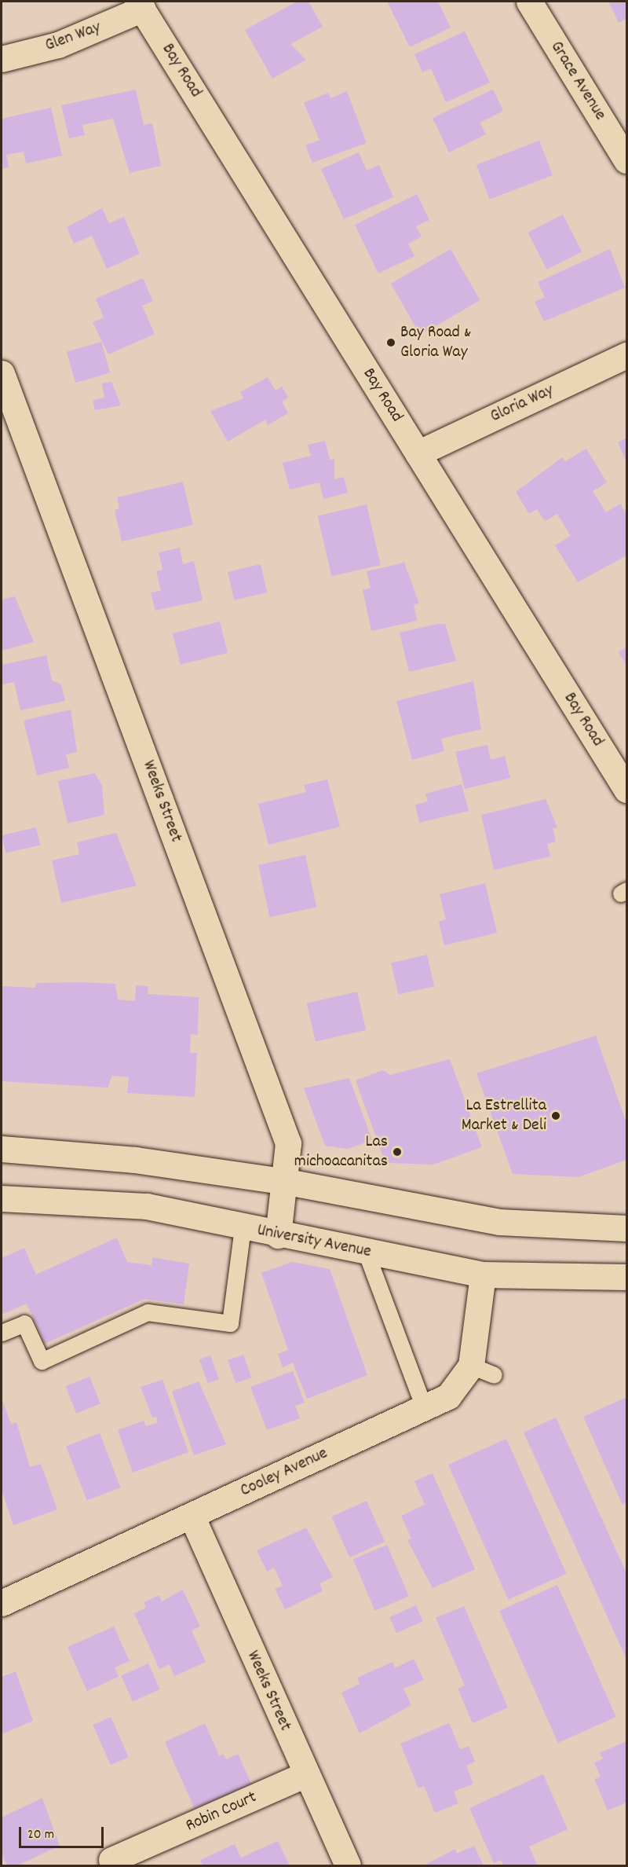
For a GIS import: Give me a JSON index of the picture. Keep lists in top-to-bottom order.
{
  "streets": {
    "street": [
      "Glen Way",
      "Bay Road",
      "Grace Avenue",
      "Gloria Way",
      "Weeks Street",
      "University Avenue",
      "Cooley Avenue",
      "Robin Court"
    ]
  },
  "crossings": [
    ["Glen Way", "Bay Road"],
    ["Bay Road", "Gloria Way"],
    ["Weeks Street", "University Avenue"],
    ["Weeks Street", "Cooley Avenue"],
    ["Weeks Street", "Robin Court"],
    ["University Avenue", "Cooley Avenue"]
  ],
  "places": ["Bay Road & Gloria Way", "La Estrellita Market & Deli", "Las michoacanitas"],
  "scale_bar": "20 m"
}
